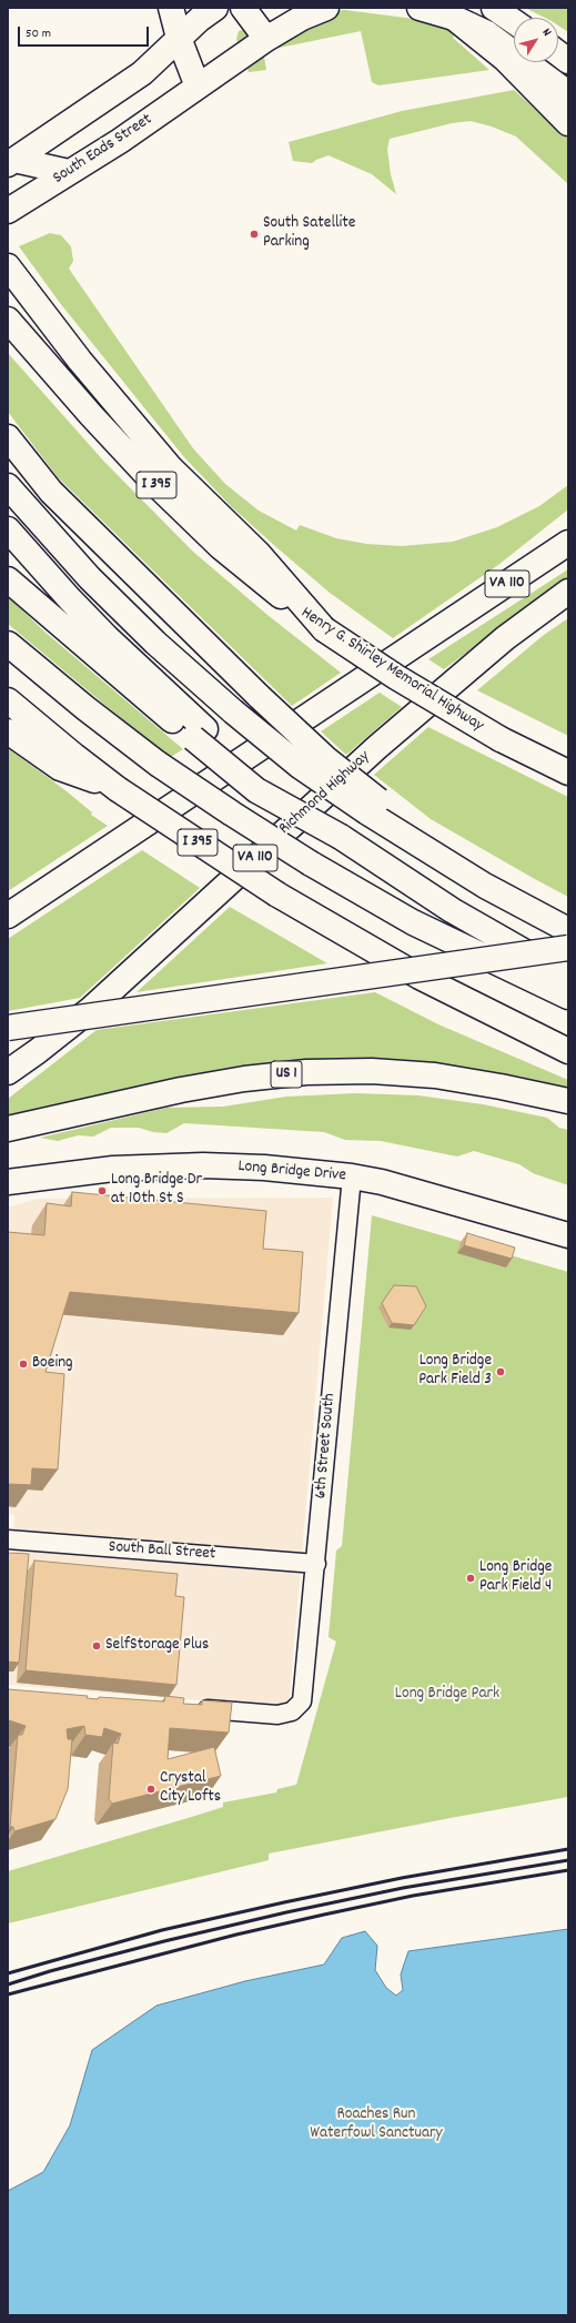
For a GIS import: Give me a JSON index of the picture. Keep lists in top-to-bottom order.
{
  "streets": {
    "main road": [
      "South Eads Street",
      "I 395",
      "VA 110",
      "Henry G. Shirley Memorial Highway",
      "Richmond Highway",
      "US 1",
      "Long Bridge Drive"
    ],
    "street": ["6th Street South", "South Ball Street"]
  },
  "crossings": [
    ["Long Bridge Drive", "6th Street South"],
    ["6th Street South", "South Ball Street"]
  ],
  "parks": ["Long Bridge Park", "Roaches Run Waterfowl Sanctuary"],
  "places": [
    "South Satellite Parking",
    "Long Bridge Dr at 10th St S",
    "Boeing",
    "Long Bridge Park Field 3",
    "Long Bridge Park Field 4",
    "SelfStorage Plus",
    "Crystal City Lofts"
  ],
  "scale_bar": "50 m",
  "north": "top right"
}
